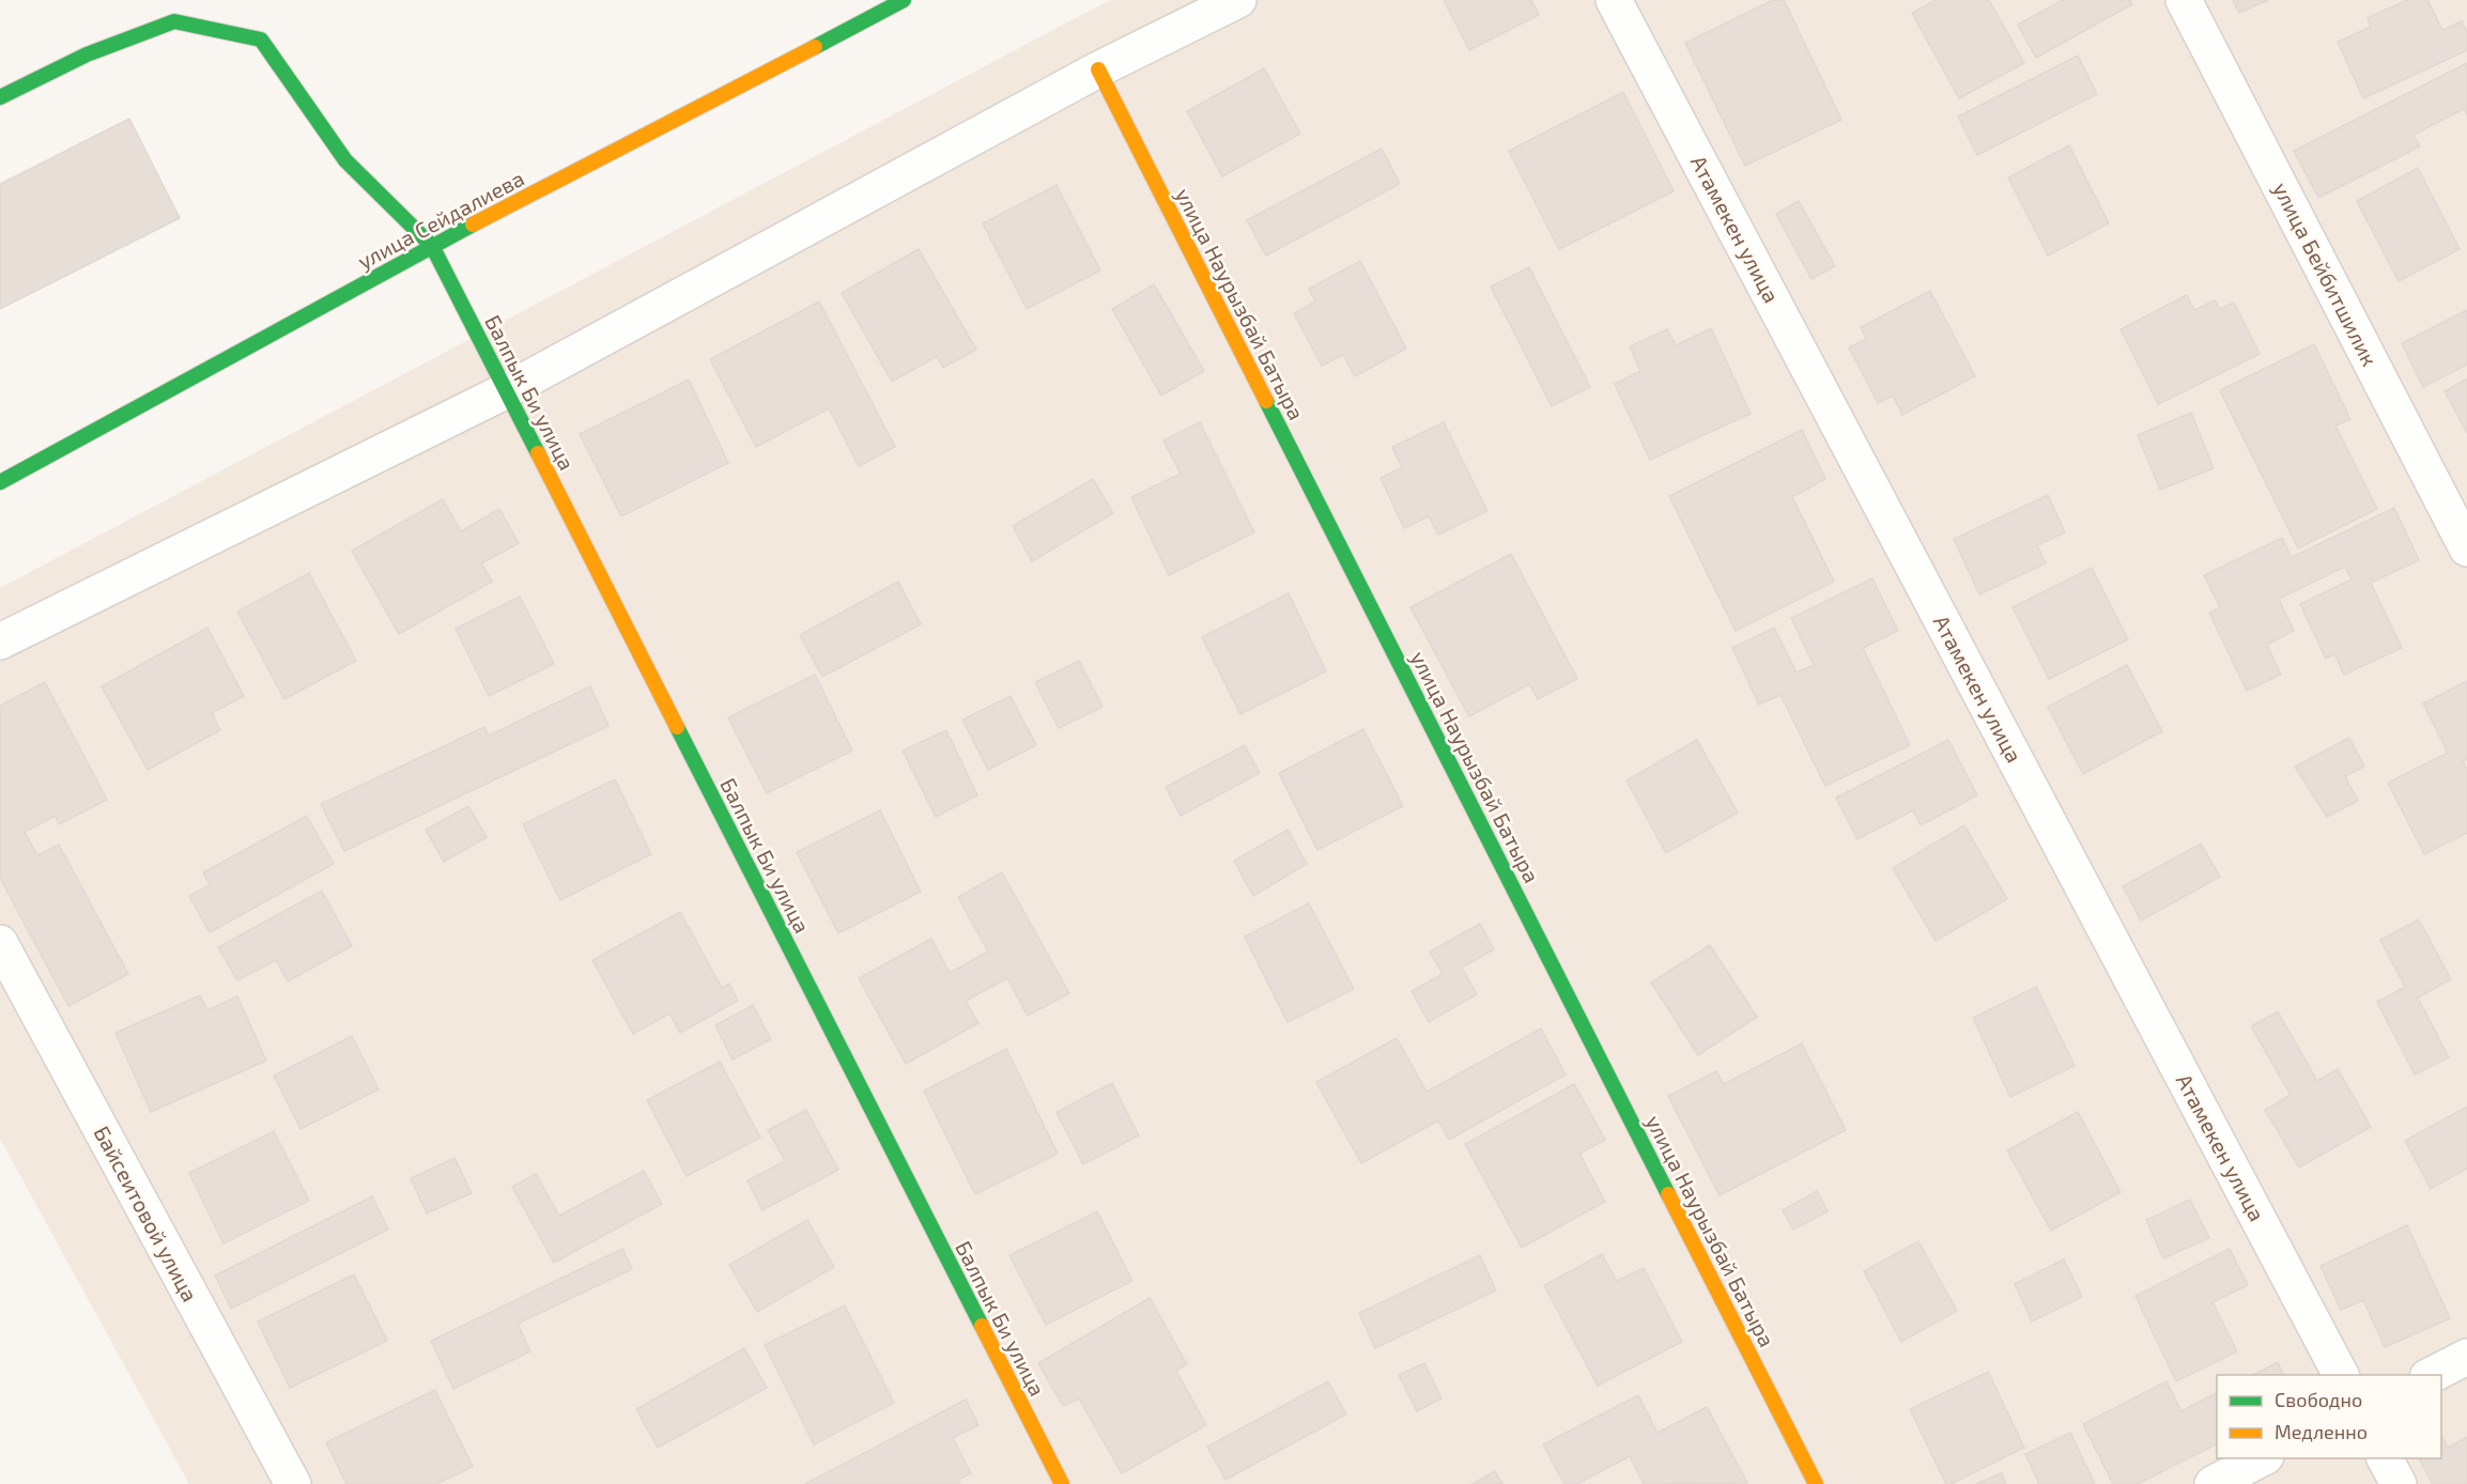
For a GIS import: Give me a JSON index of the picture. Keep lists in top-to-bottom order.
{
  "streets": {
    "street": [
      "улица Сейдалиева",
      "Атамекен улица",
      "улица Бейбитшилик",
      "улица Наурызбай Батыра",
      "Балпык Би улица",
      "Байсеитовой улица"
    ]
  },
  "crossings": [
    ["улица Сейдалиева", "Балпык Би улица"]
  ],
  "legend": ["Свободно", "Медленно"]
}
